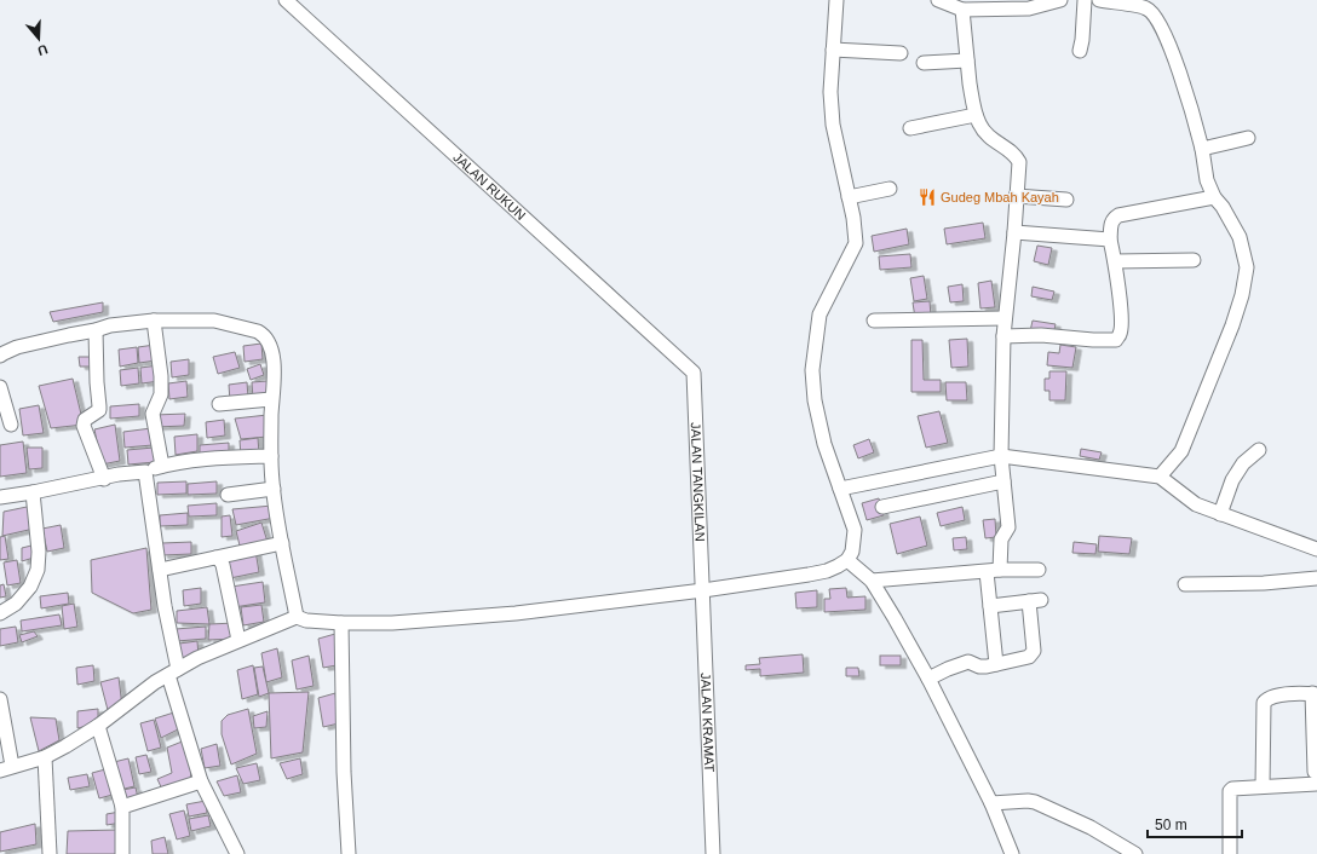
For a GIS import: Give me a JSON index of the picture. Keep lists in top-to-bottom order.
{
  "streets": {
    "street": ["JALAN RUKUN", "JALAN TANGKILAN", "JALAN KRAMAT"]
  },
  "crossings": [
    ["JALAN RUKUN", "JALAN TANGKILAN"],
    ["JALAN TANGKILAN", "JALAN KRAMAT"]
  ],
  "places": {
    "restaurant": ["Gudeg Mbah Kayah"]
  },
  "scale_bar": "50 m",
  "north": "bottom"
}
